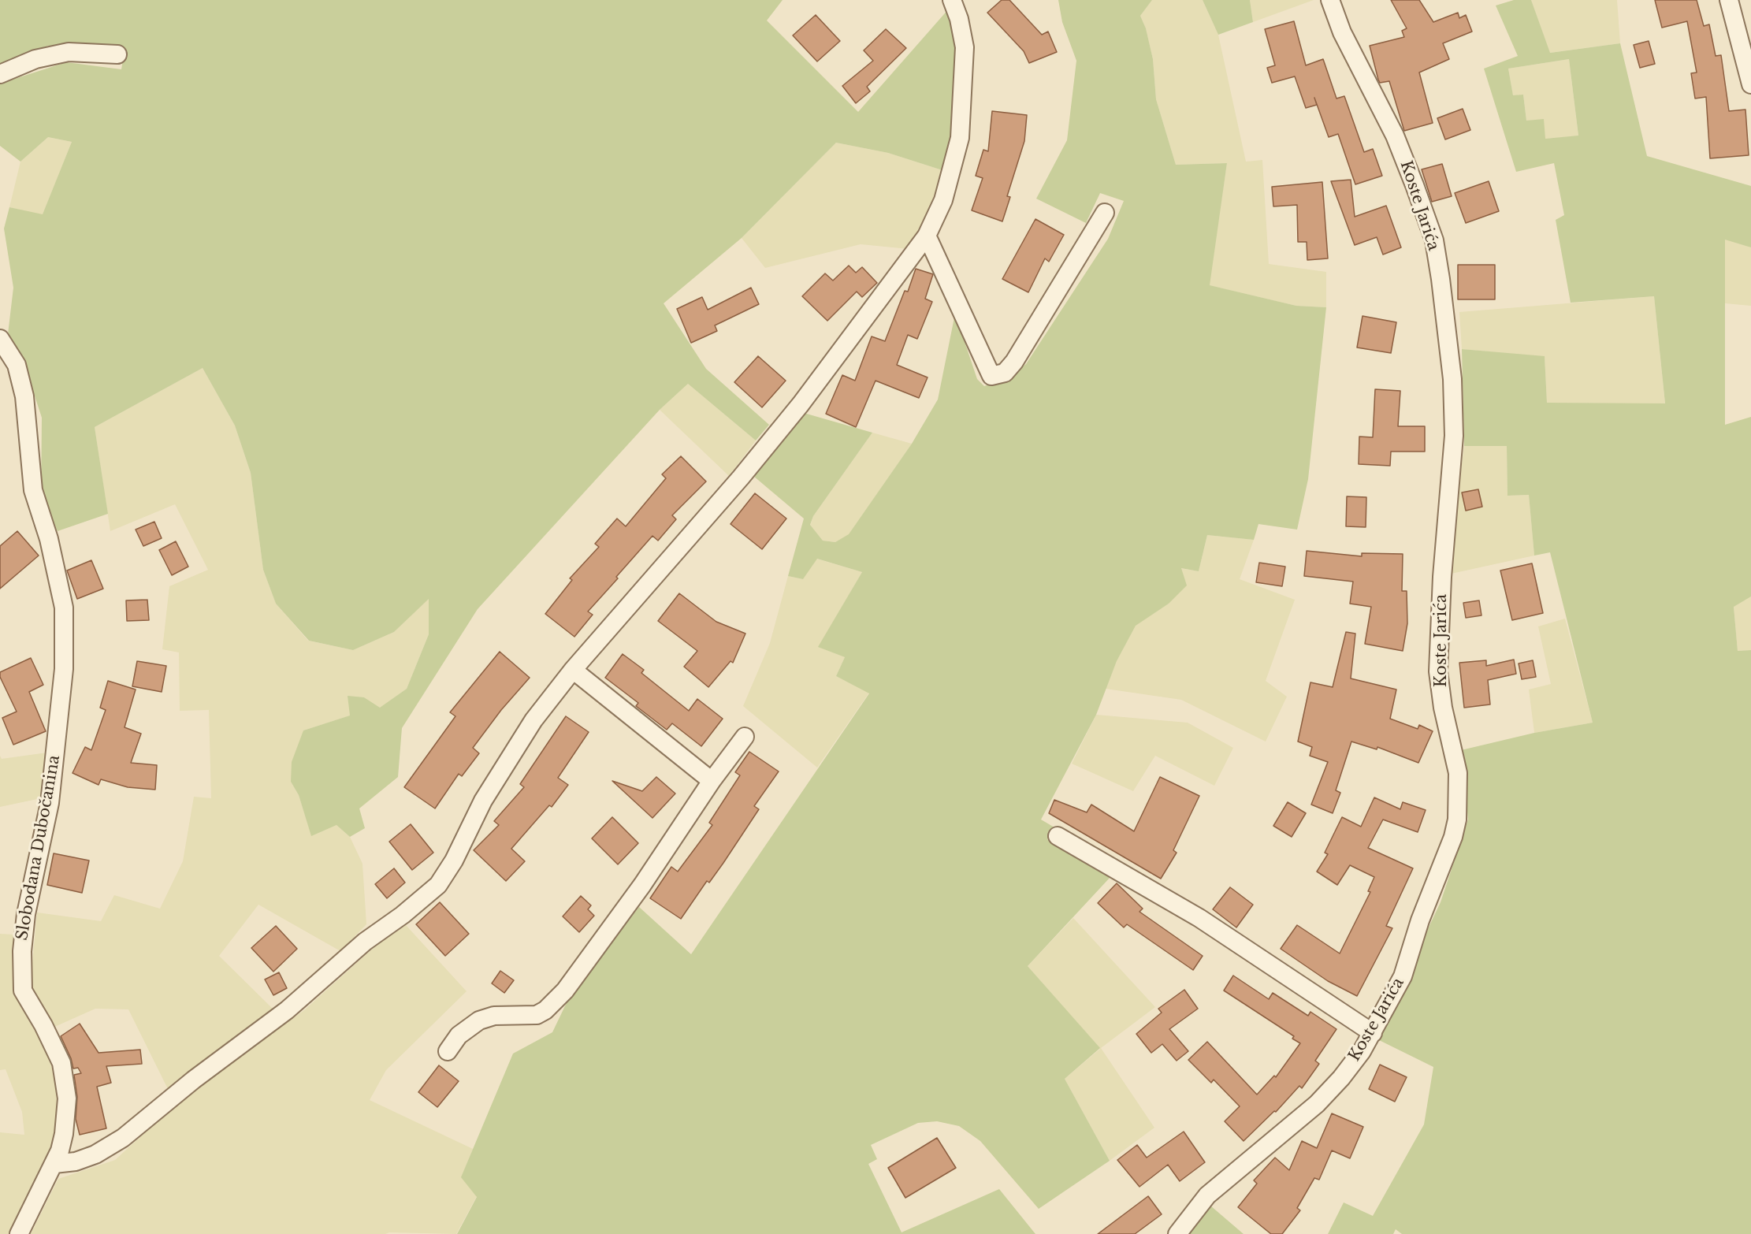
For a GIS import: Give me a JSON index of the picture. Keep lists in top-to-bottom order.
{
  "streets": {
    "street": ["Koste Jarića", "Slobodana Dubočanina"]
  }
}
